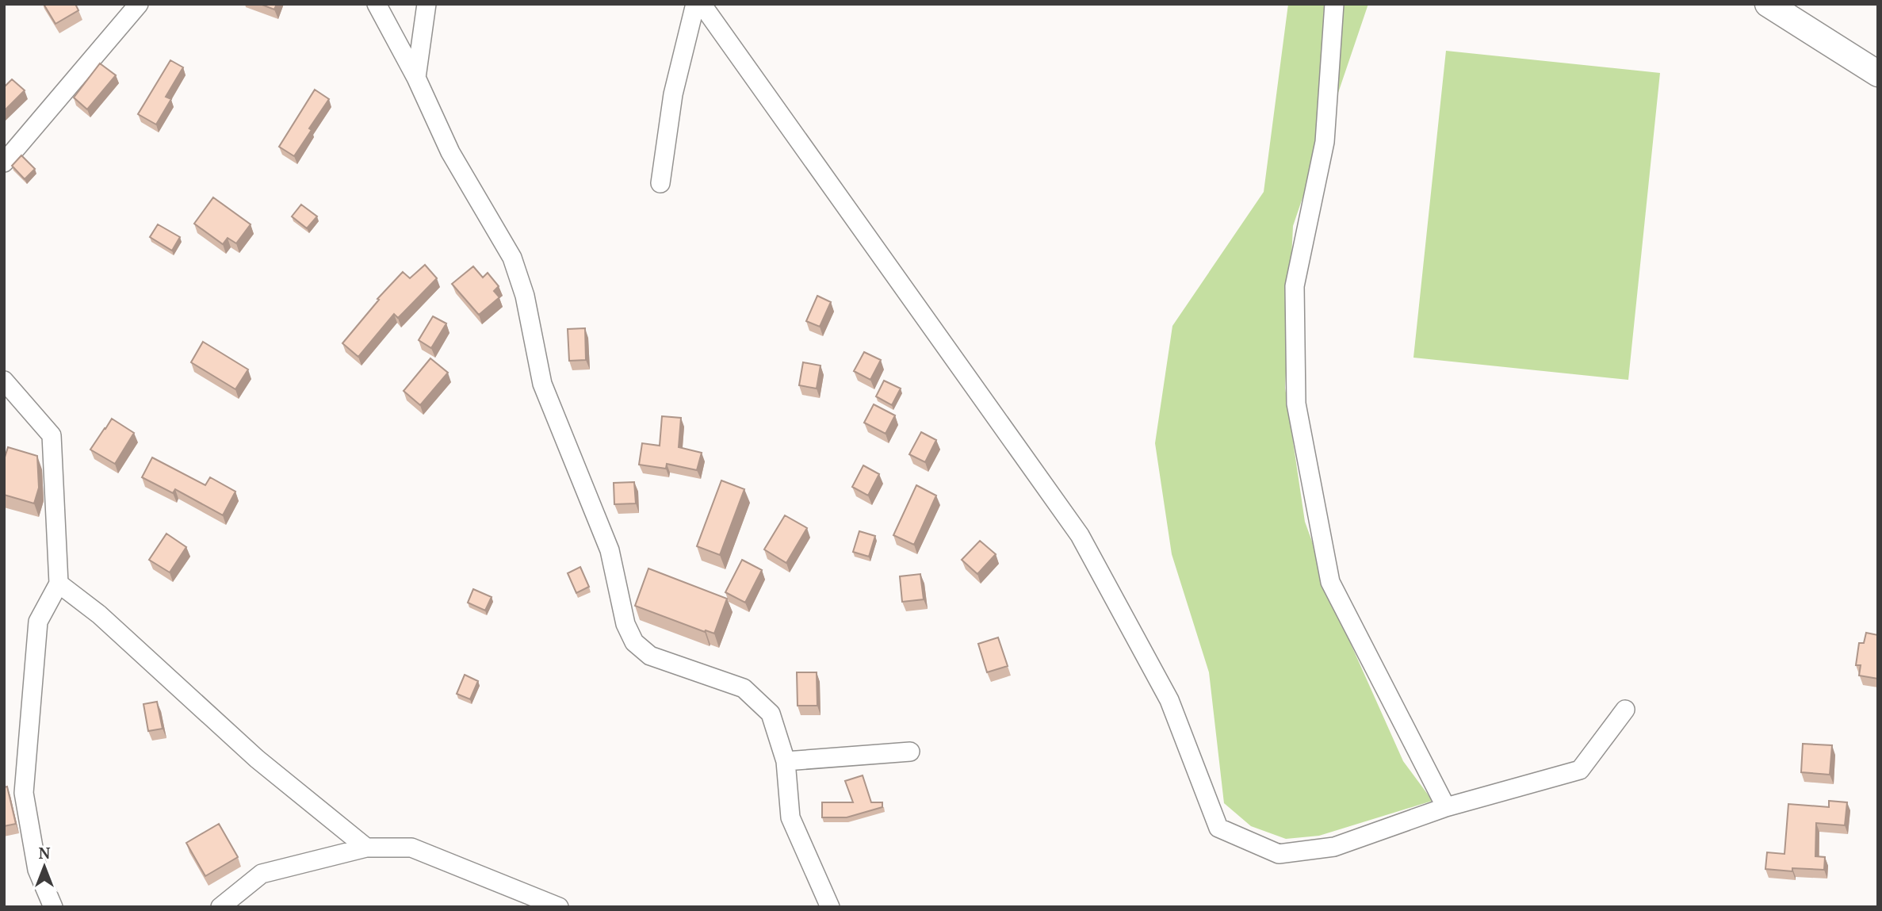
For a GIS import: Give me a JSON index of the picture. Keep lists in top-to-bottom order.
{
  "north": "top"
}
